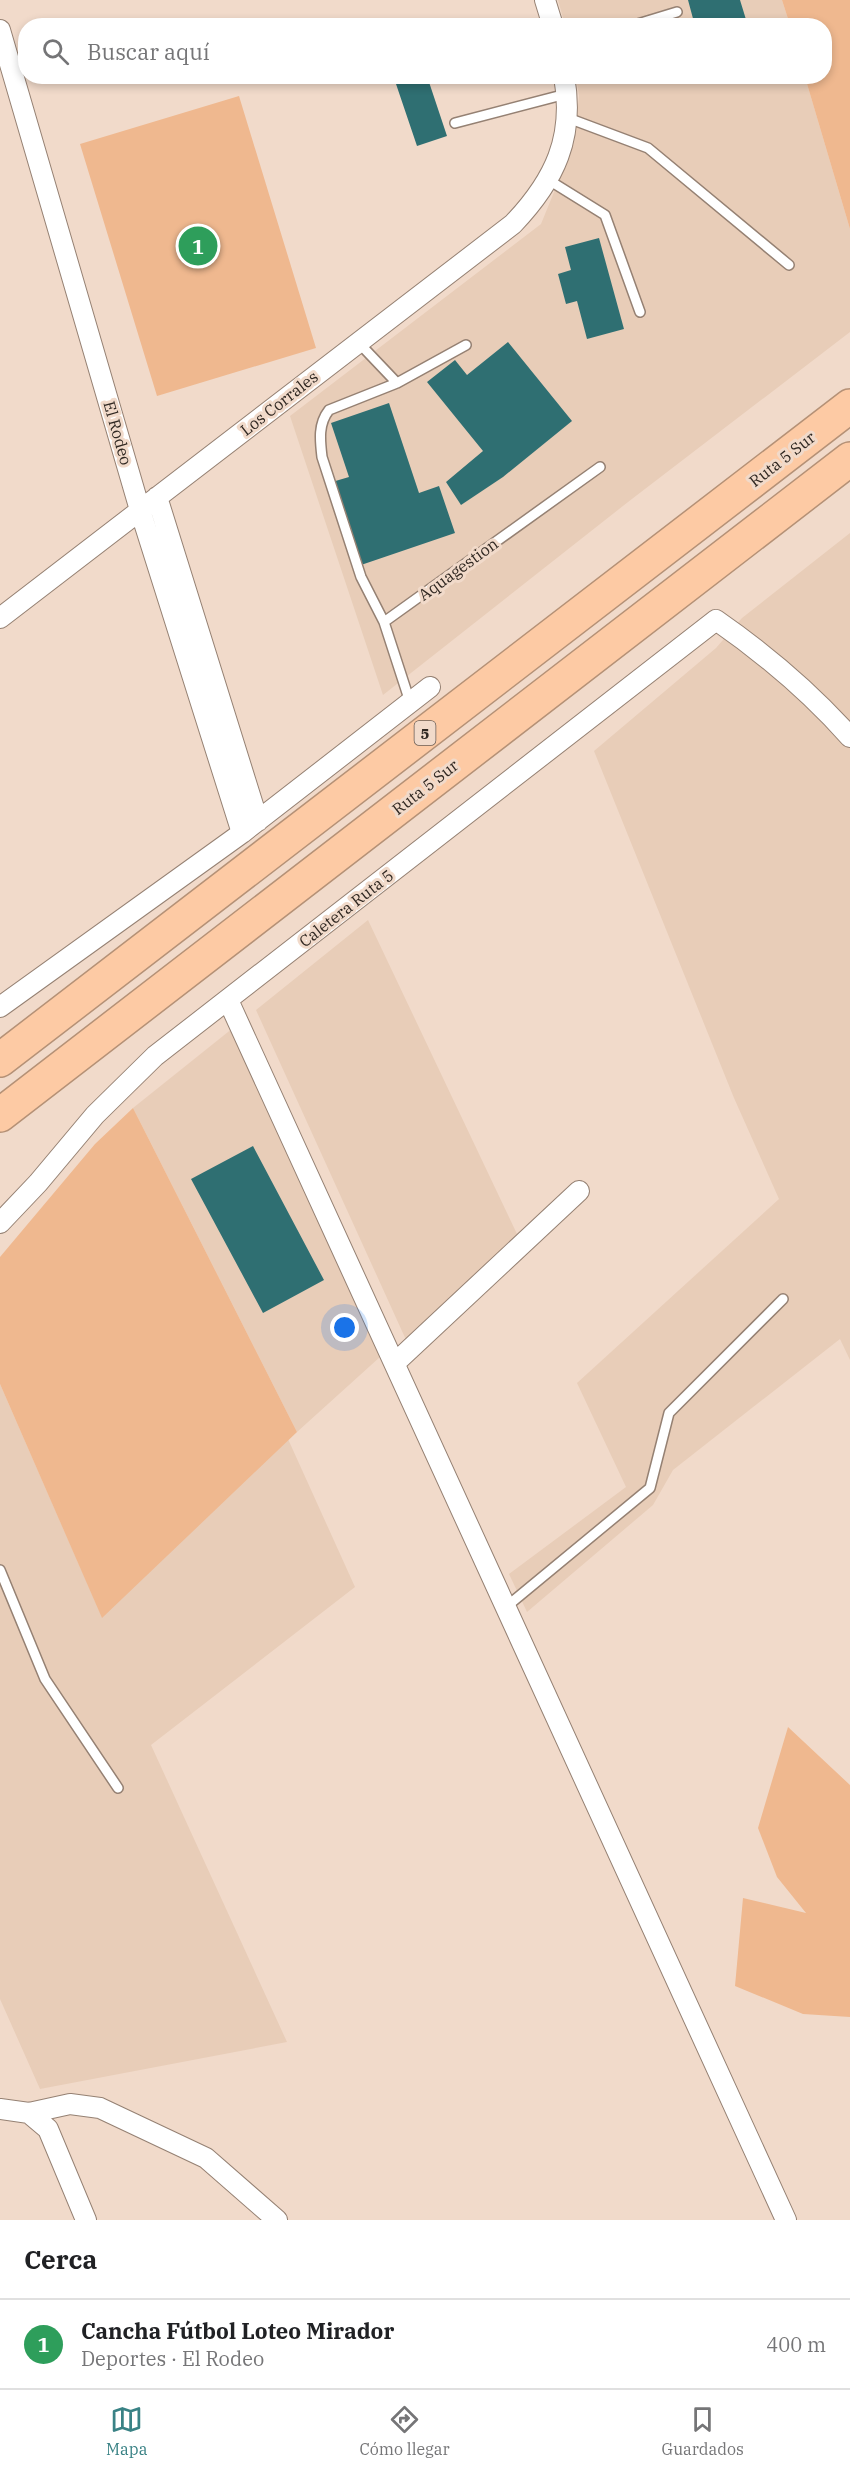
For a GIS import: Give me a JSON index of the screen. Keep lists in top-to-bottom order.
{
  "streets": {
    "highway": ["Ruta 5 Sur", "5"],
    "street": ["Los Corrales", "El Rodeo", "Caletera Ruta 5"],
    "lane": ["Aquagestion"]
  },
  "crossings": [
    ["Los Corrales", "El Rodeo"]
  ],
  "page": {
    "search": "Buscar aquí",
    "pins": "1",
    "heading": "Cerca",
    "list": [
      {
        "mark": "1",
        "name": "Cancha Fútbol Loteo Mirador",
        "note": "Deportes · El Rodeo",
        "value": "400 m"
      }
    ],
    "nav": ["Mapa", "Cómo llegar", "Guardados"]
  }
}
